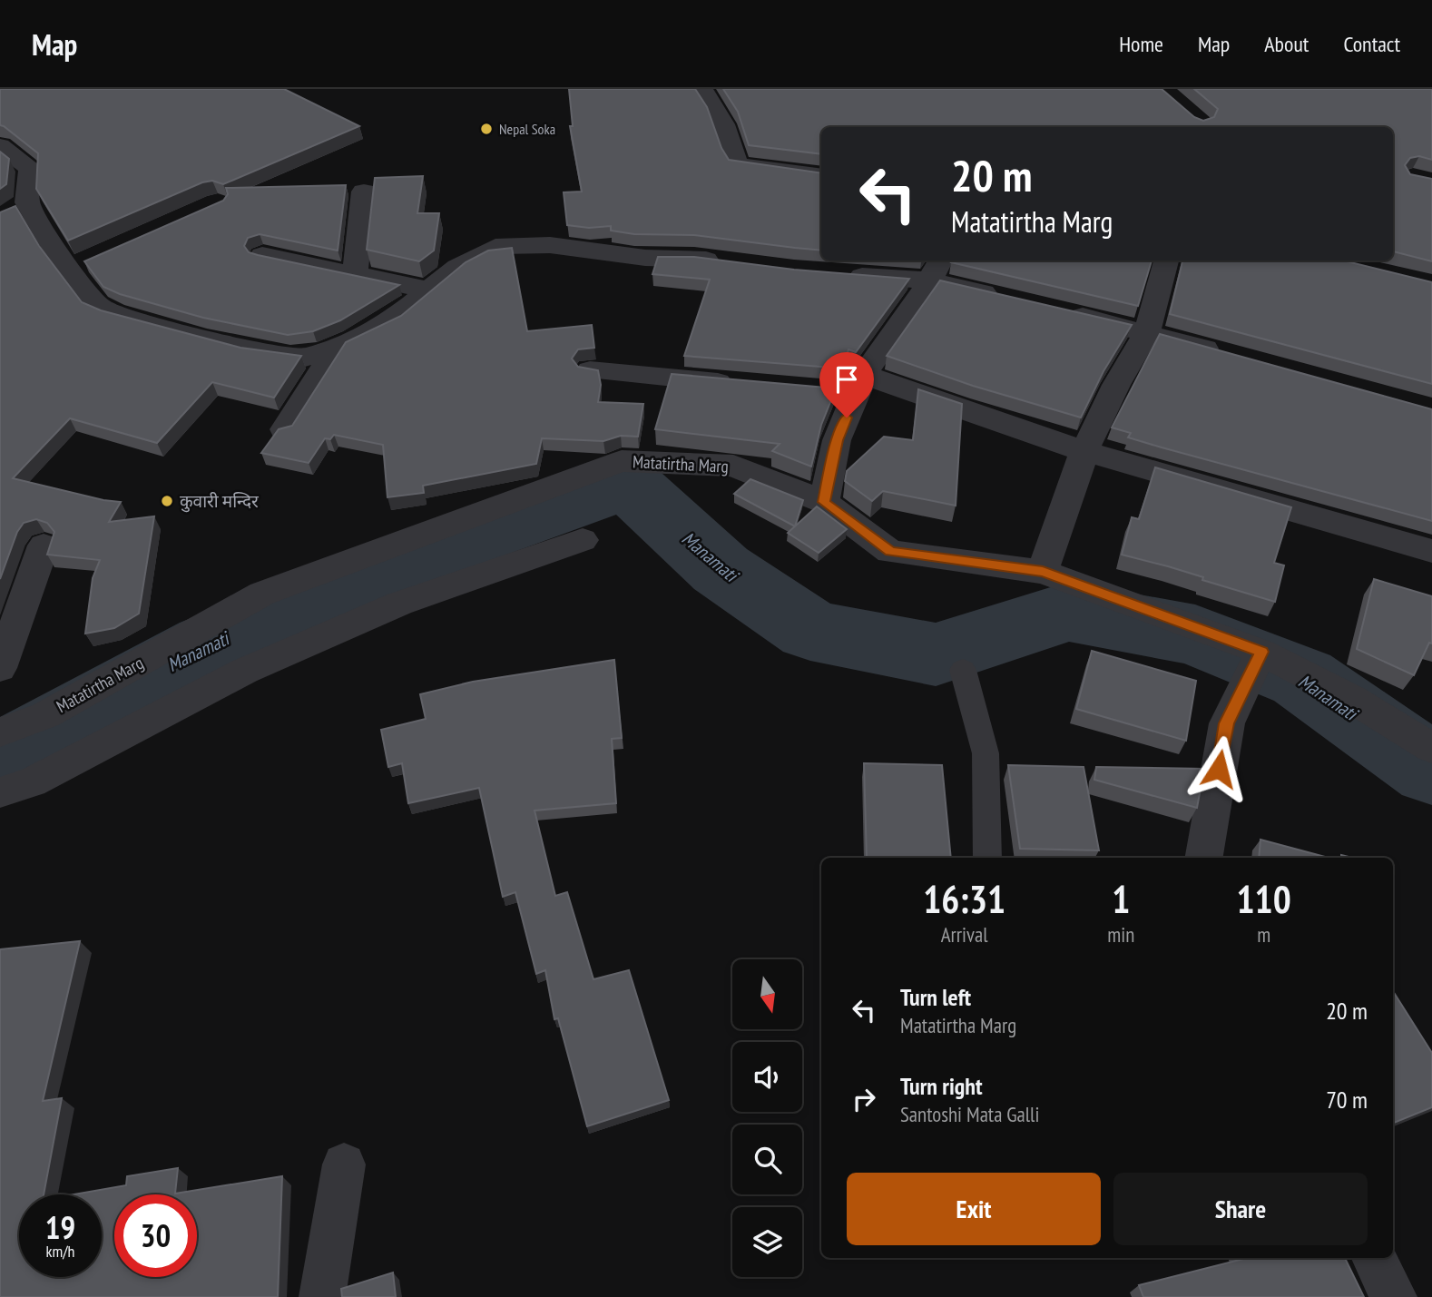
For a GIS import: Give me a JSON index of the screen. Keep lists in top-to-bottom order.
{
  "streets": {
    "street": ["Matatirtha Marg"]
  },
  "water": ["Manamati"],
  "places": ["Nepal Soka", "कुवारी मन्दिर"],
  "north": "bottom",
  "page": {
    "header": "Map",
    "nav": [
      "Home",
      "Map",
      "About",
      "Contact"
    ],
    "turn": ["20 m", "Matatirtha Marg"],
    "eta": [
      "16:31",
      "Arrival",
      "1",
      "min",
      "110",
      "m"
    ],
    "list": [
      {
        "name": "Turn left",
        "note": "Matatirtha Marg",
        "value": "20 m"
      },
      {
        "name": "Turn right",
        "note": "Santoshi Mata Galli",
        "value": "70 m"
      }
    ],
    "buttons": ["Exit", "Share"],
    "speed": "19 km/h",
    "limit": "30"
  }
}
